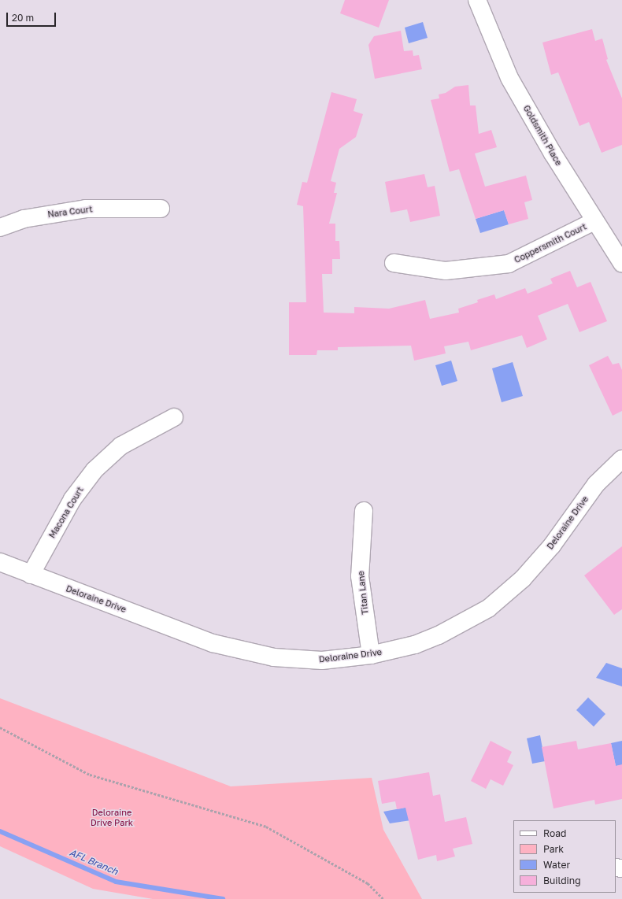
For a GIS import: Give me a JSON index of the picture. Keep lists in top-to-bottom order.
{
  "streets": {
    "street": [
      "Goldsmith Place",
      "Nara Court",
      "Coppersmith Court",
      "Macona Court",
      "Deloraine Drive",
      "Titan Lane"
    ]
  },
  "crossings": [
    ["Goldsmith Place", "Coppersmith Court"],
    ["Macona Court", "Deloraine Drive"],
    ["Deloraine Drive", "Titan Lane"]
  ],
  "water": ["AFL Branch"],
  "parks": ["Deloraine Drive Park"],
  "legend": [
    "Road",
    "Park",
    "Water",
    "Building"
  ],
  "scale_bar": "20 m"
}
